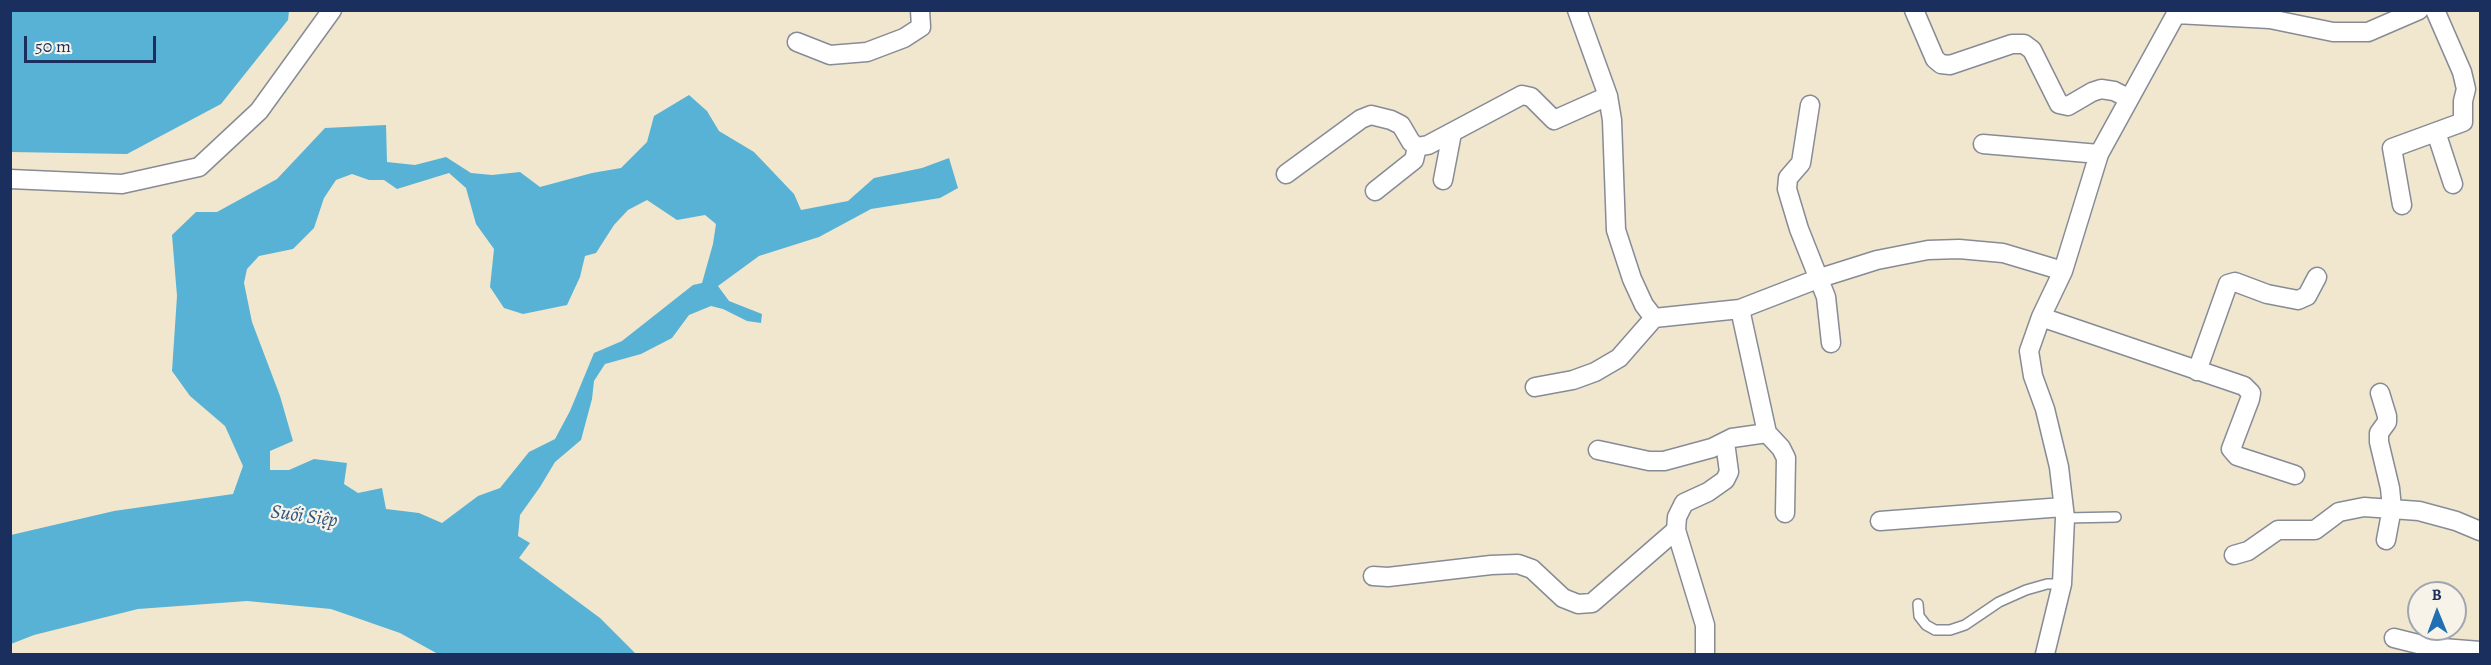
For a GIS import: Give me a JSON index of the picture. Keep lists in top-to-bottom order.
{
  "water": ["Suối Siệp"],
  "scale_bar": "50 m",
  "north": "top"
}
